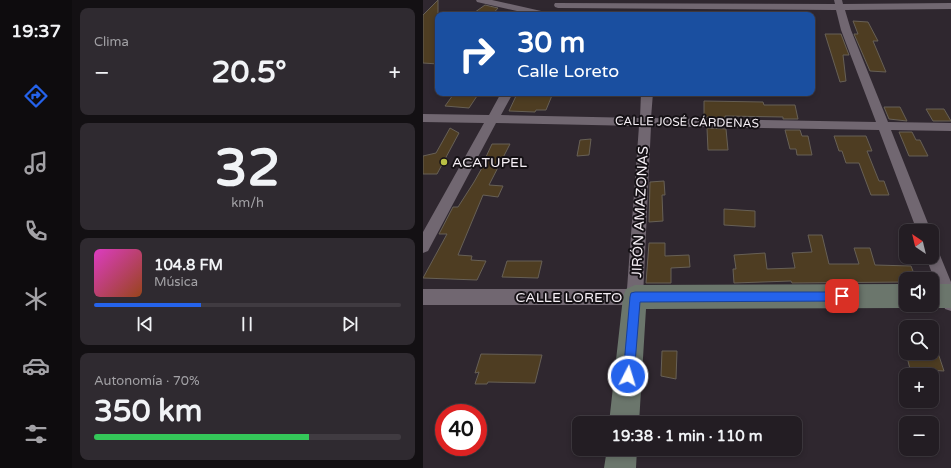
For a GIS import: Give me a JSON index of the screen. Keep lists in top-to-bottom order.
{
  "streets": {
    "street": ["CALLE JOSÉ CÁRDENAS", "JIRÓN AMAZONAS", "CALLE LORETO"]
  },
  "crossings": [
    ["CALLE JOSÉ CÁRDENAS", "JIRÓN AMAZONAS"],
    ["JIRÓN AMAZONAS", "CALLE LORETO"]
  ],
  "places": ["ACATUPEL"],
  "north": "top left",
  "page": {
    "tabs": "19:37",
    "tile": [
      "Clima",
      ["32", "km/h"],
      ["Autonomía · 70%", "350 km"]
    ],
    "turn": ["30 m", "Calle Loreto"],
    "heat": ["−", "20.5°", "+"],
    "map_buttons": ["+", "−"],
    "song": ["104.8 FM", "Música"],
    "limit": "40",
    "trip": "19:38 · 1 min · 110 m"
  }
}
